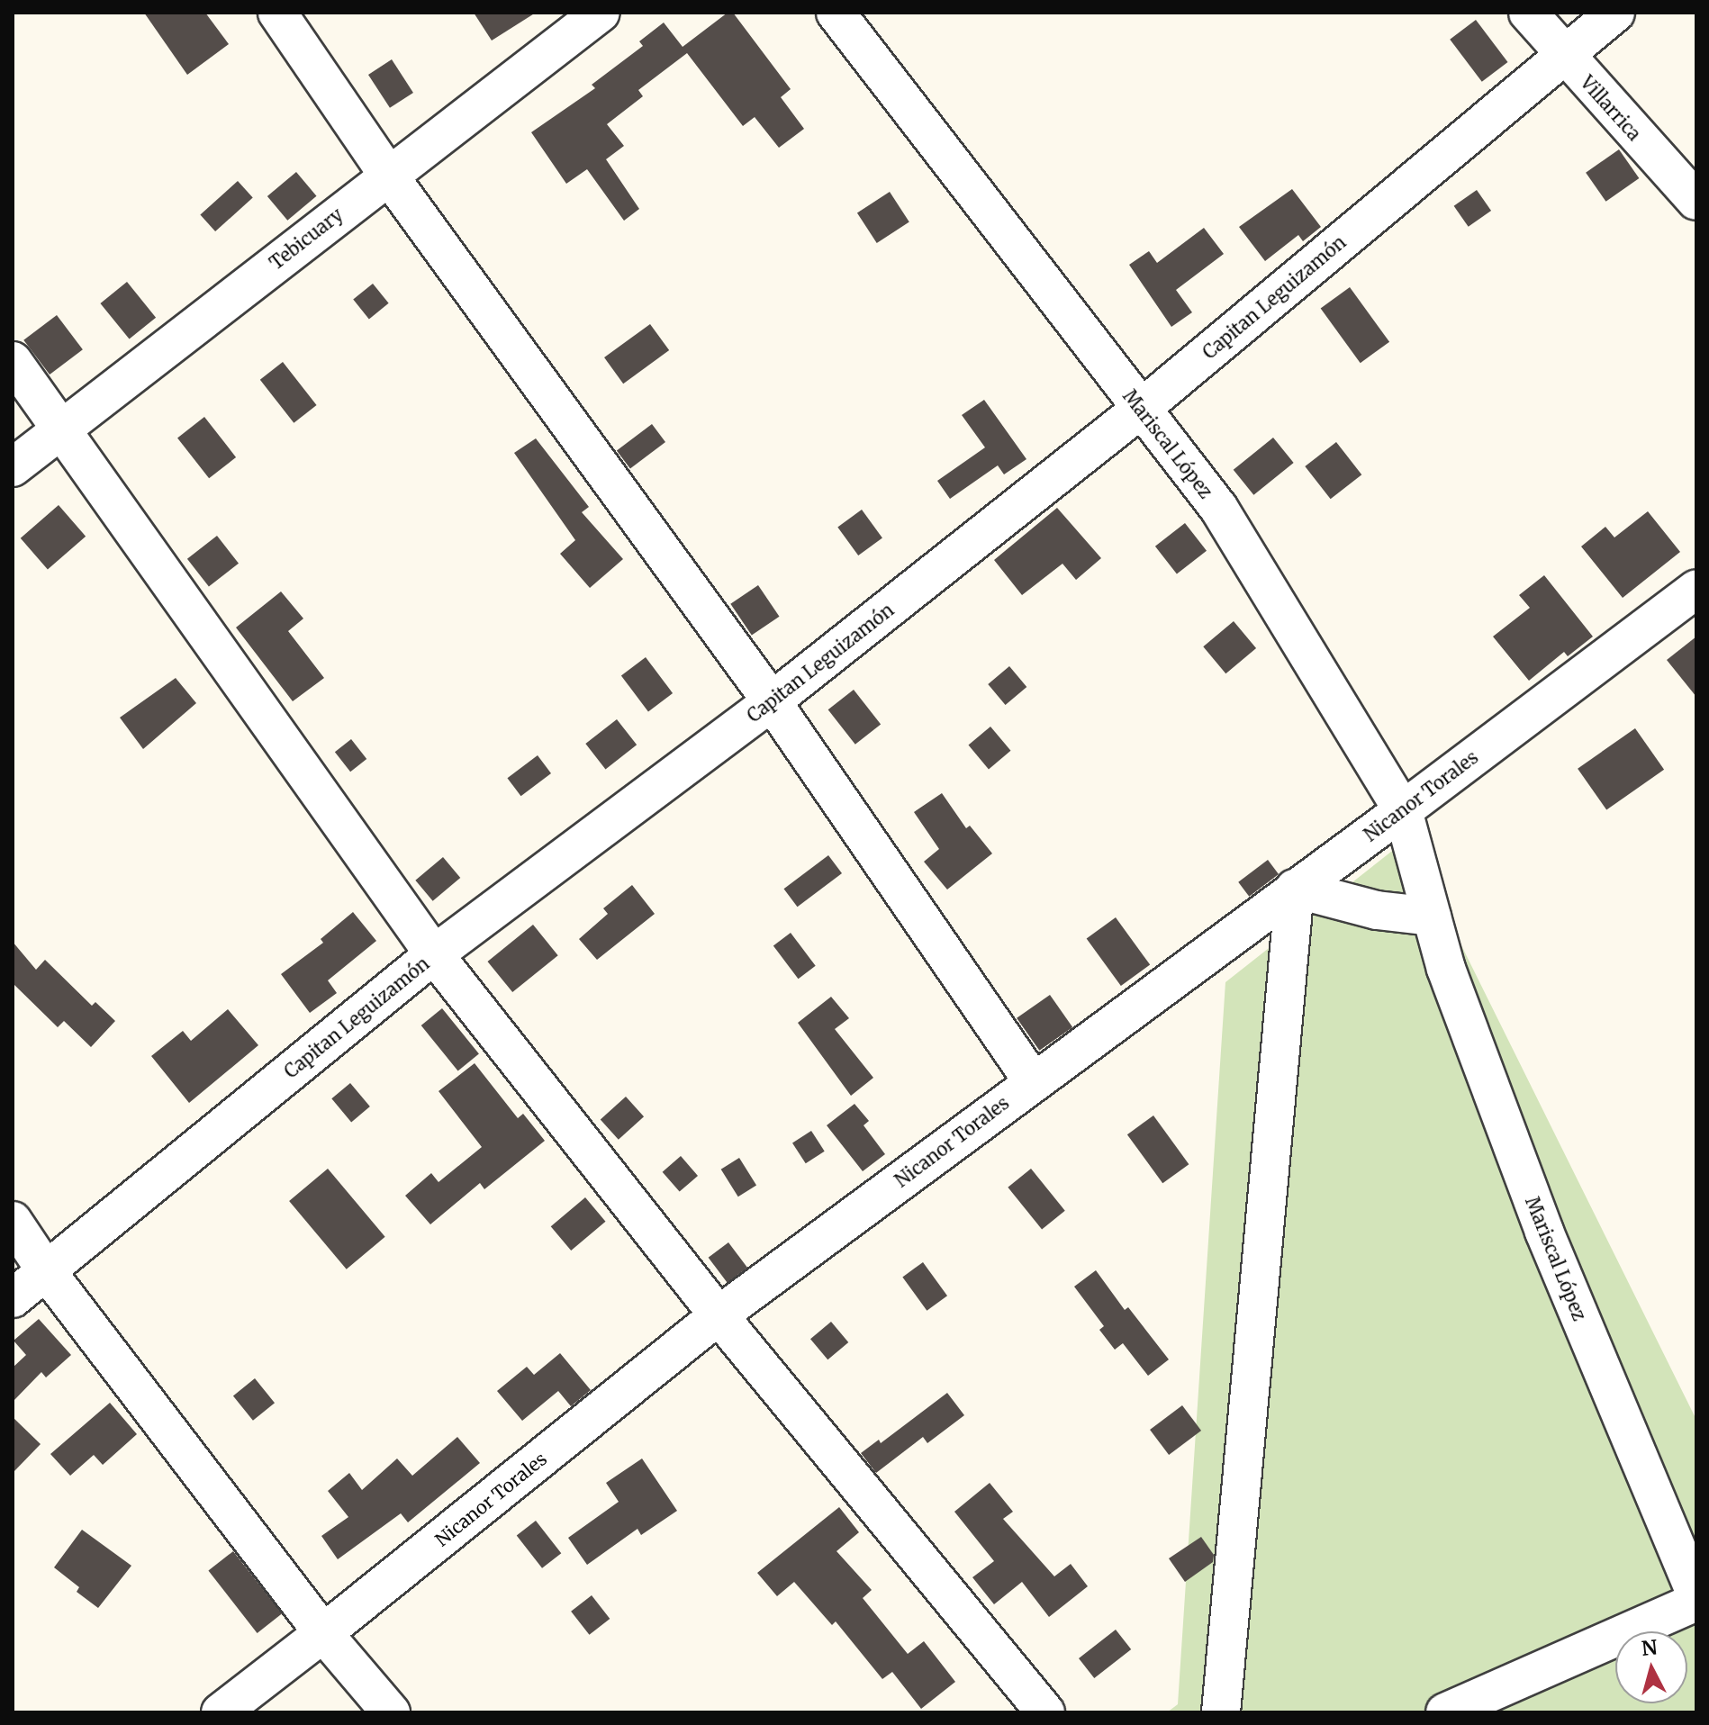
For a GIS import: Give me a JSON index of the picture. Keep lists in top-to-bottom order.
{
  "streets": {
    "street": [
      "Villarrica",
      "Tebicuary",
      "Capitan Leguizamón",
      "Mariscal López",
      "Nicanor Torales"
    ]
  },
  "crossings": [
    ["Villarrica", "Capitan Leguizamón"],
    ["Capitan Leguizamón", "Mariscal López"],
    ["Mariscal López", "Nicanor Torales"]
  ],
  "north": "top"
}
